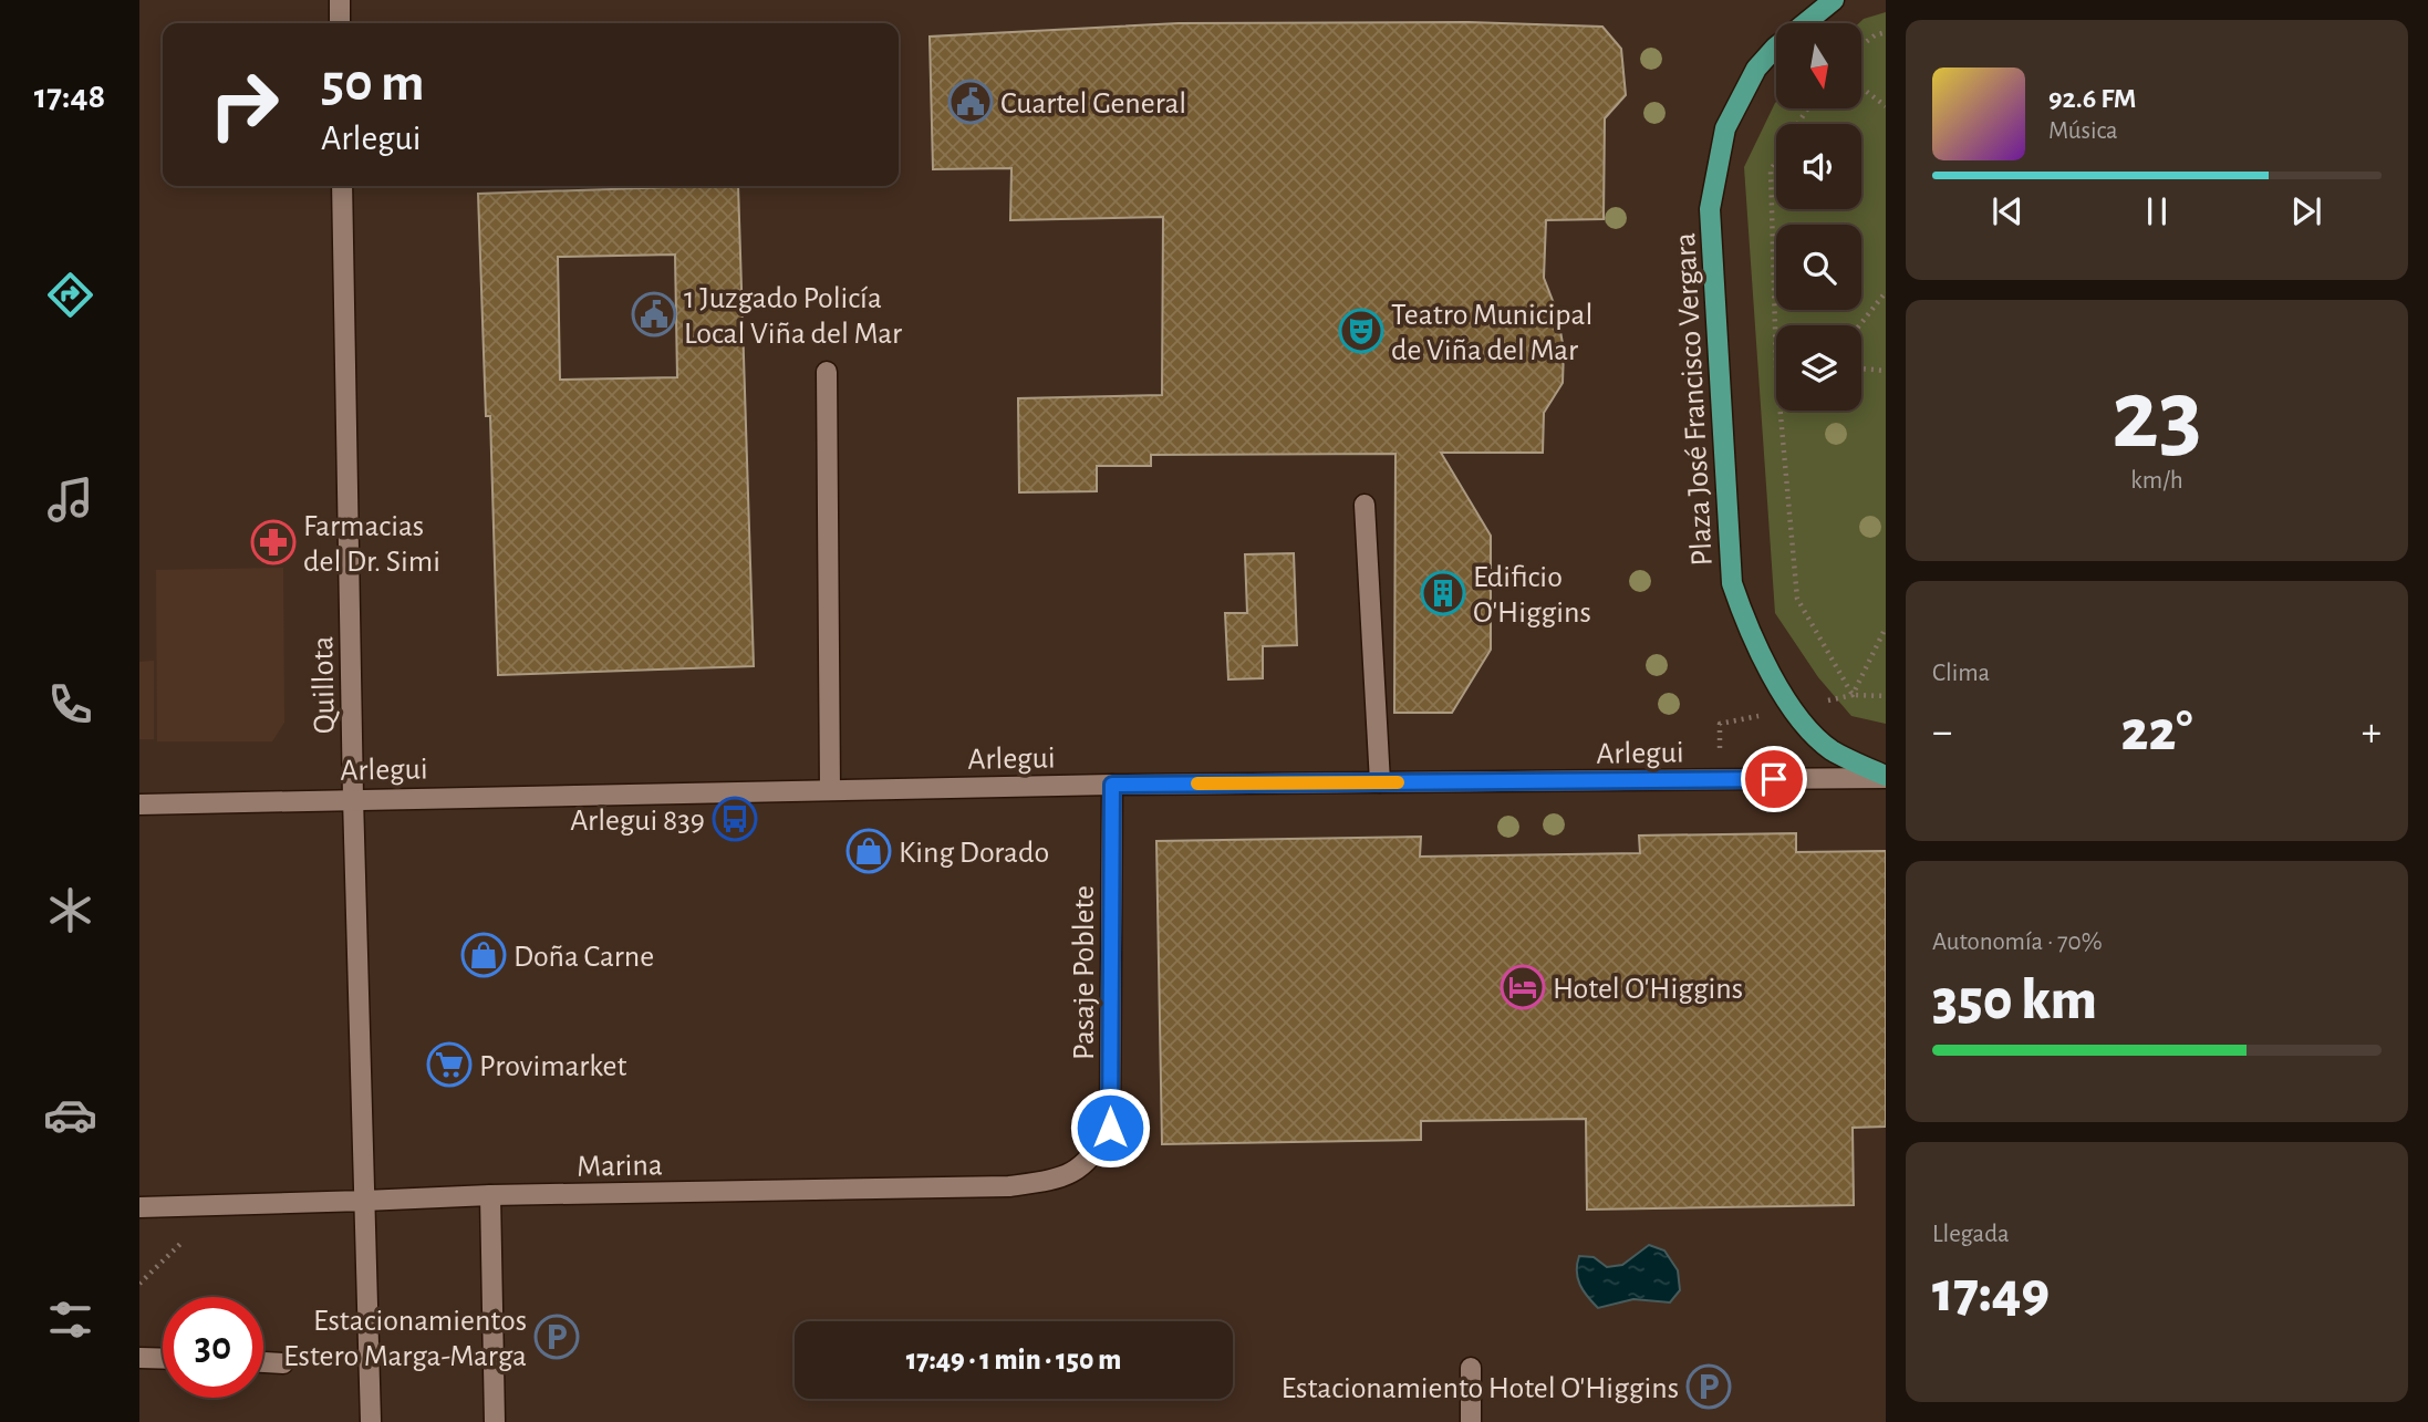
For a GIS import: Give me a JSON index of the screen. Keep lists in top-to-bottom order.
{
  "streets": {
    "main road": ["Plaza José Francisco Vergara"],
    "street": [
      "Quillota",
      "Arlegui",
      "Pasaje Poblete",
      "Marina"
    ]
  },
  "crossings": [
    ["Plaza José Francisco Vergara", "Arlegui"],
    ["Quillota", "Arlegui"],
    ["Quillota", "Marina"],
    ["Arlegui", "Pasaje Poblete"],
    ["Pasaje Poblete", "Marina"]
  ],
  "places": {
    "public building": ["Cuartel General", "1 Juzgado Policía Local Viña del Mar"],
    "theatre": ["Teatro Municipal de Viña del Mar"],
    "pharmacy": ["Farmacias del Dr. Simi"],
    "building": ["Edificio O'Higgins"],
    "bus stop": ["Arlegui 839"],
    "shop": ["King Dorado", "Doña Carne"],
    "hotel": ["Hotel O'Higgins"],
    "supermarket": ["Provimarket"],
    "parking": ["Estacionamientos Estero Marga-Marga", "Estacionamiento Hotel O'Higgins"]
  },
  "north": "bottom",
  "page": {
    "tabs": "17:48",
    "turn": ["50 m", "Arlegui"],
    "song": ["92.6 FM", "Música"],
    "tile": [
      ["23", "km/h"],
      "Clima",
      ["Autonomía · 70%", "350 km"],
      ["Llegada", "17:49"]
    ],
    "heat": ["−", "22°", "+"],
    "limit": "30",
    "trip": "17:49 · 1 min · 150 m"
  }
}
